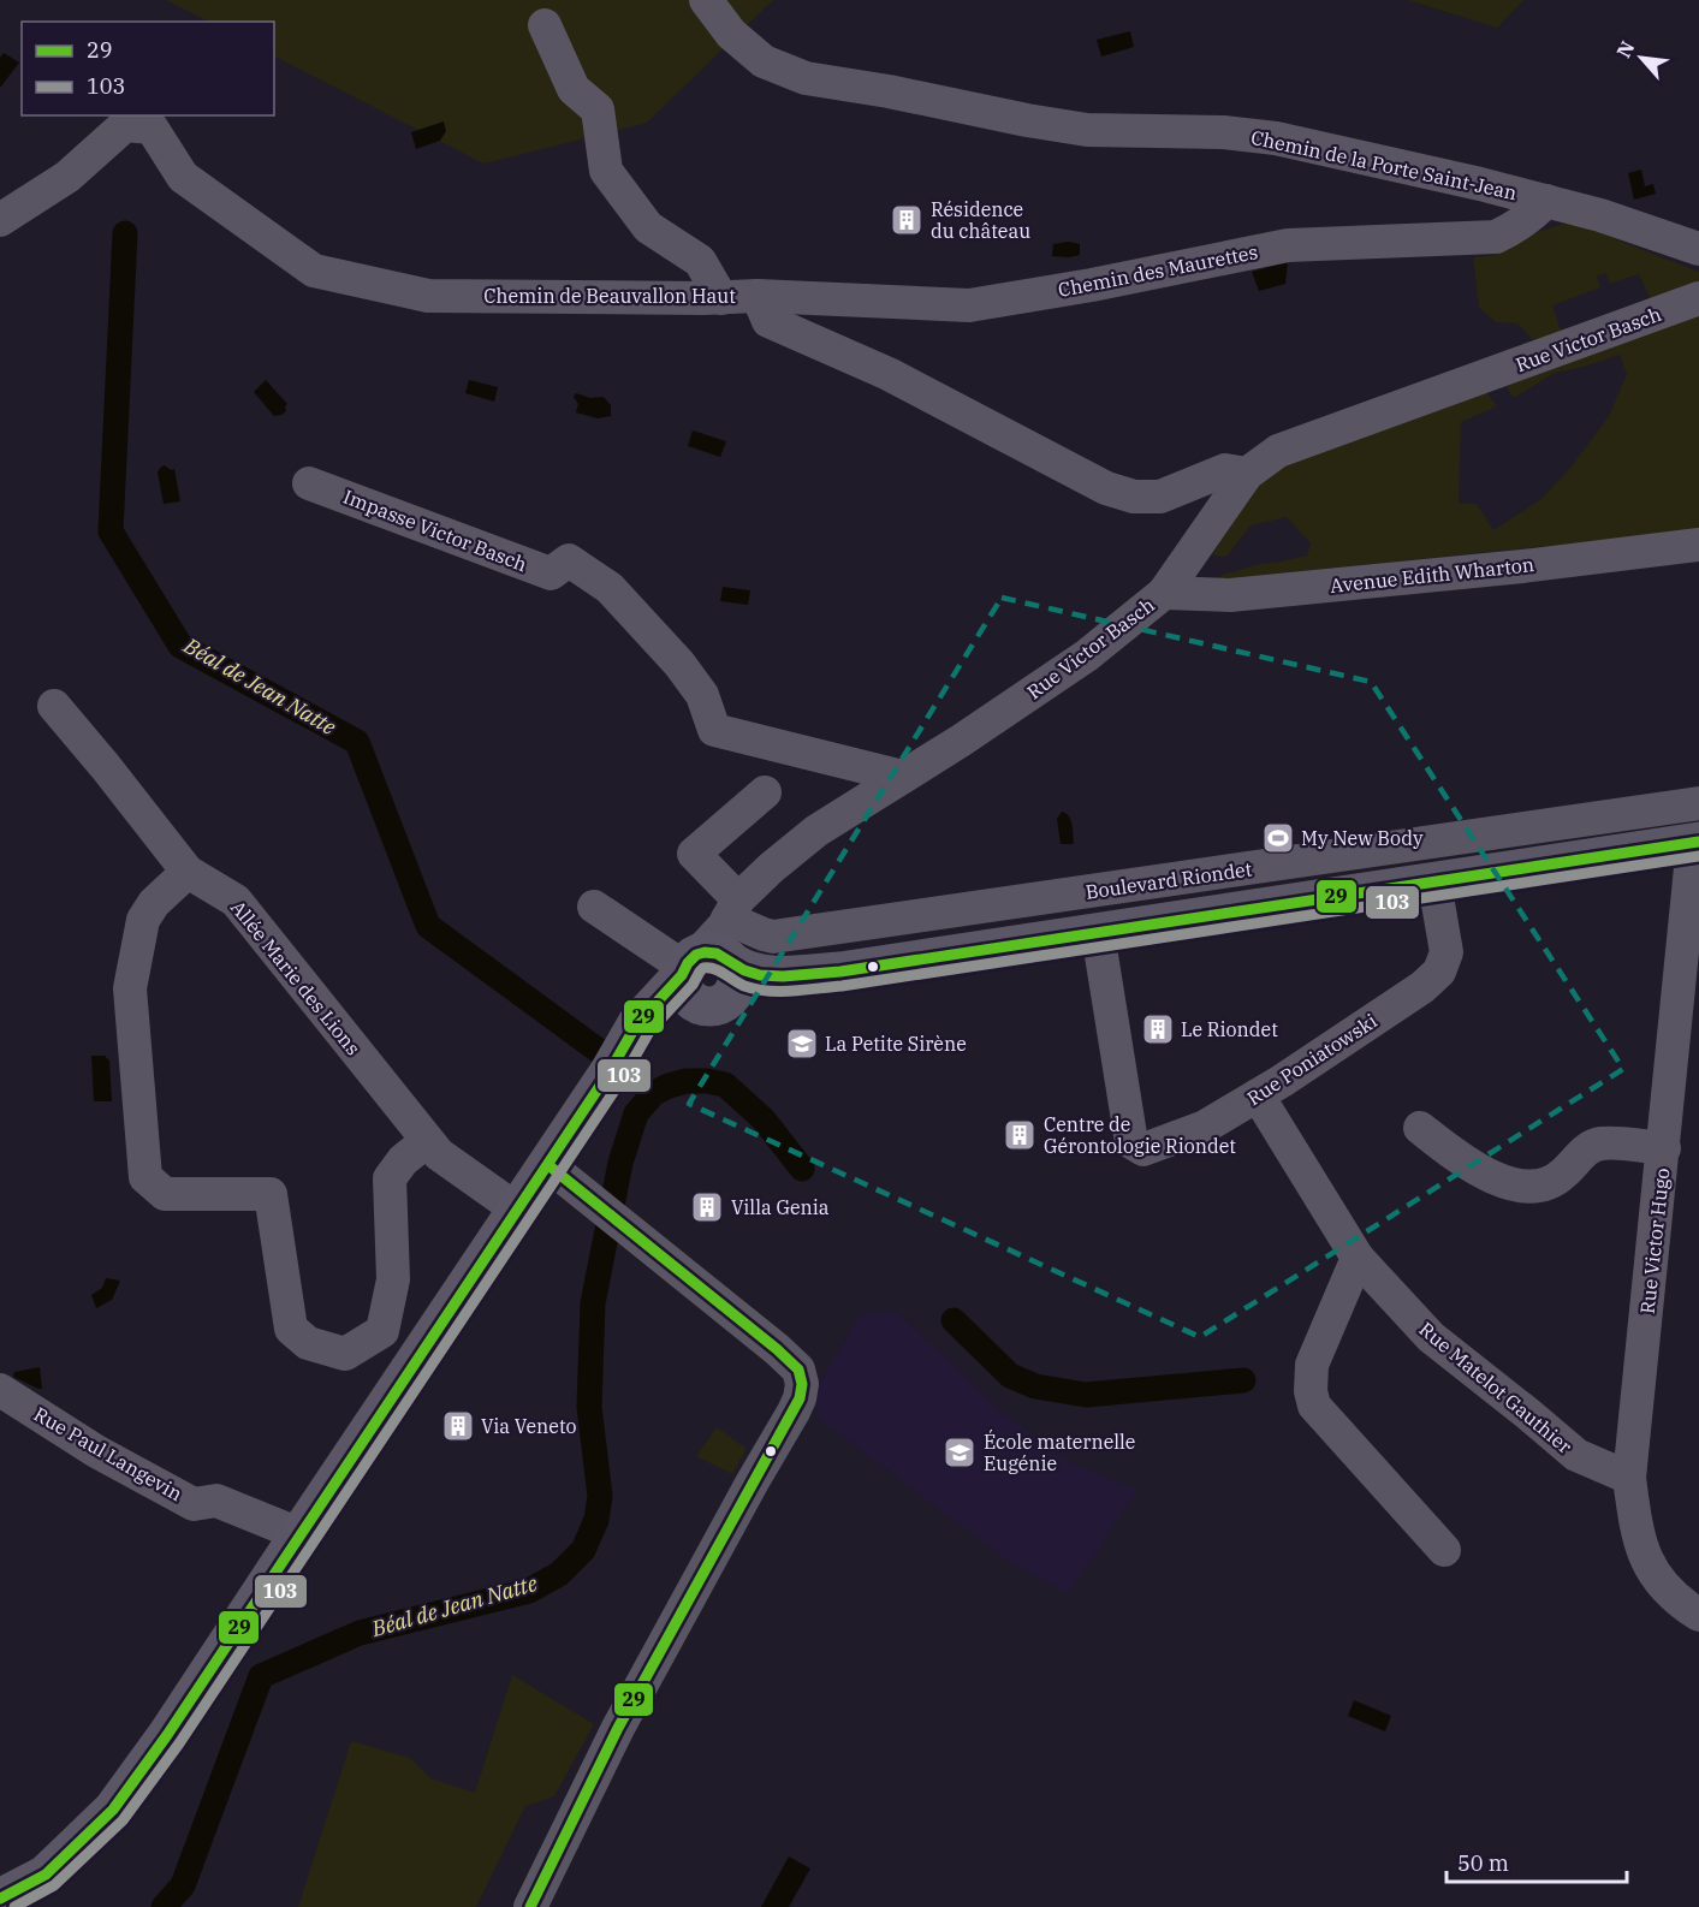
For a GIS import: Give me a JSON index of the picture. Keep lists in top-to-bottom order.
{
  "streets": {
    "street": [
      "Chemin de la Porte Saint-Jean",
      "Chemin des Maurettes",
      "Chemin de Beauvallon Haut",
      "Rue Victor Basch",
      "Impasse Victor Basch",
      "Avenue Edith Wharton",
      "Boulevard Riondet",
      "Allée Marie des Lions",
      "Rue Poniatowski",
      "Rue Victor Hugo",
      "Rue Matelot Gauthier",
      "Rue Paul Langevin"
    ]
  },
  "crossings": [
    ["Chemin de la Porte Saint-Jean", "Chemin des Maurettes"],
    ["Chemin des Maurettes", "Chemin de Beauvallon Haut"],
    ["Chemin de Beauvallon Haut", "Rue Victor Basch"],
    ["Rue Victor Basch", "Impasse Victor Basch"],
    ["Rue Victor Basch", "Avenue Edith Wharton"],
    ["Rue Victor Basch", "Boulevard Riondet"],
    ["Rue Poniatowski", "Rue Matelot Gauthier"],
    ["Rue Victor Hugo", "Rue Matelot Gauthier"]
  ],
  "water": ["Béal de Jean Natte"],
  "places": {
    "building": [
      "Résidence du château",
      "Le Riondet",
      "Centre de Gérontologie Riondet",
      "Villa Genia",
      "Via Veneto"
    ],
    "sports": ["My New Body"],
    "school or university": ["La Petite Sirène", "École maternelle Eugénie"]
  },
  "lines": ["transit line 29", "transit line 103"],
  "legend": ["29", "103"],
  "scale_bar": "50 m",
  "north": "top left"
}
